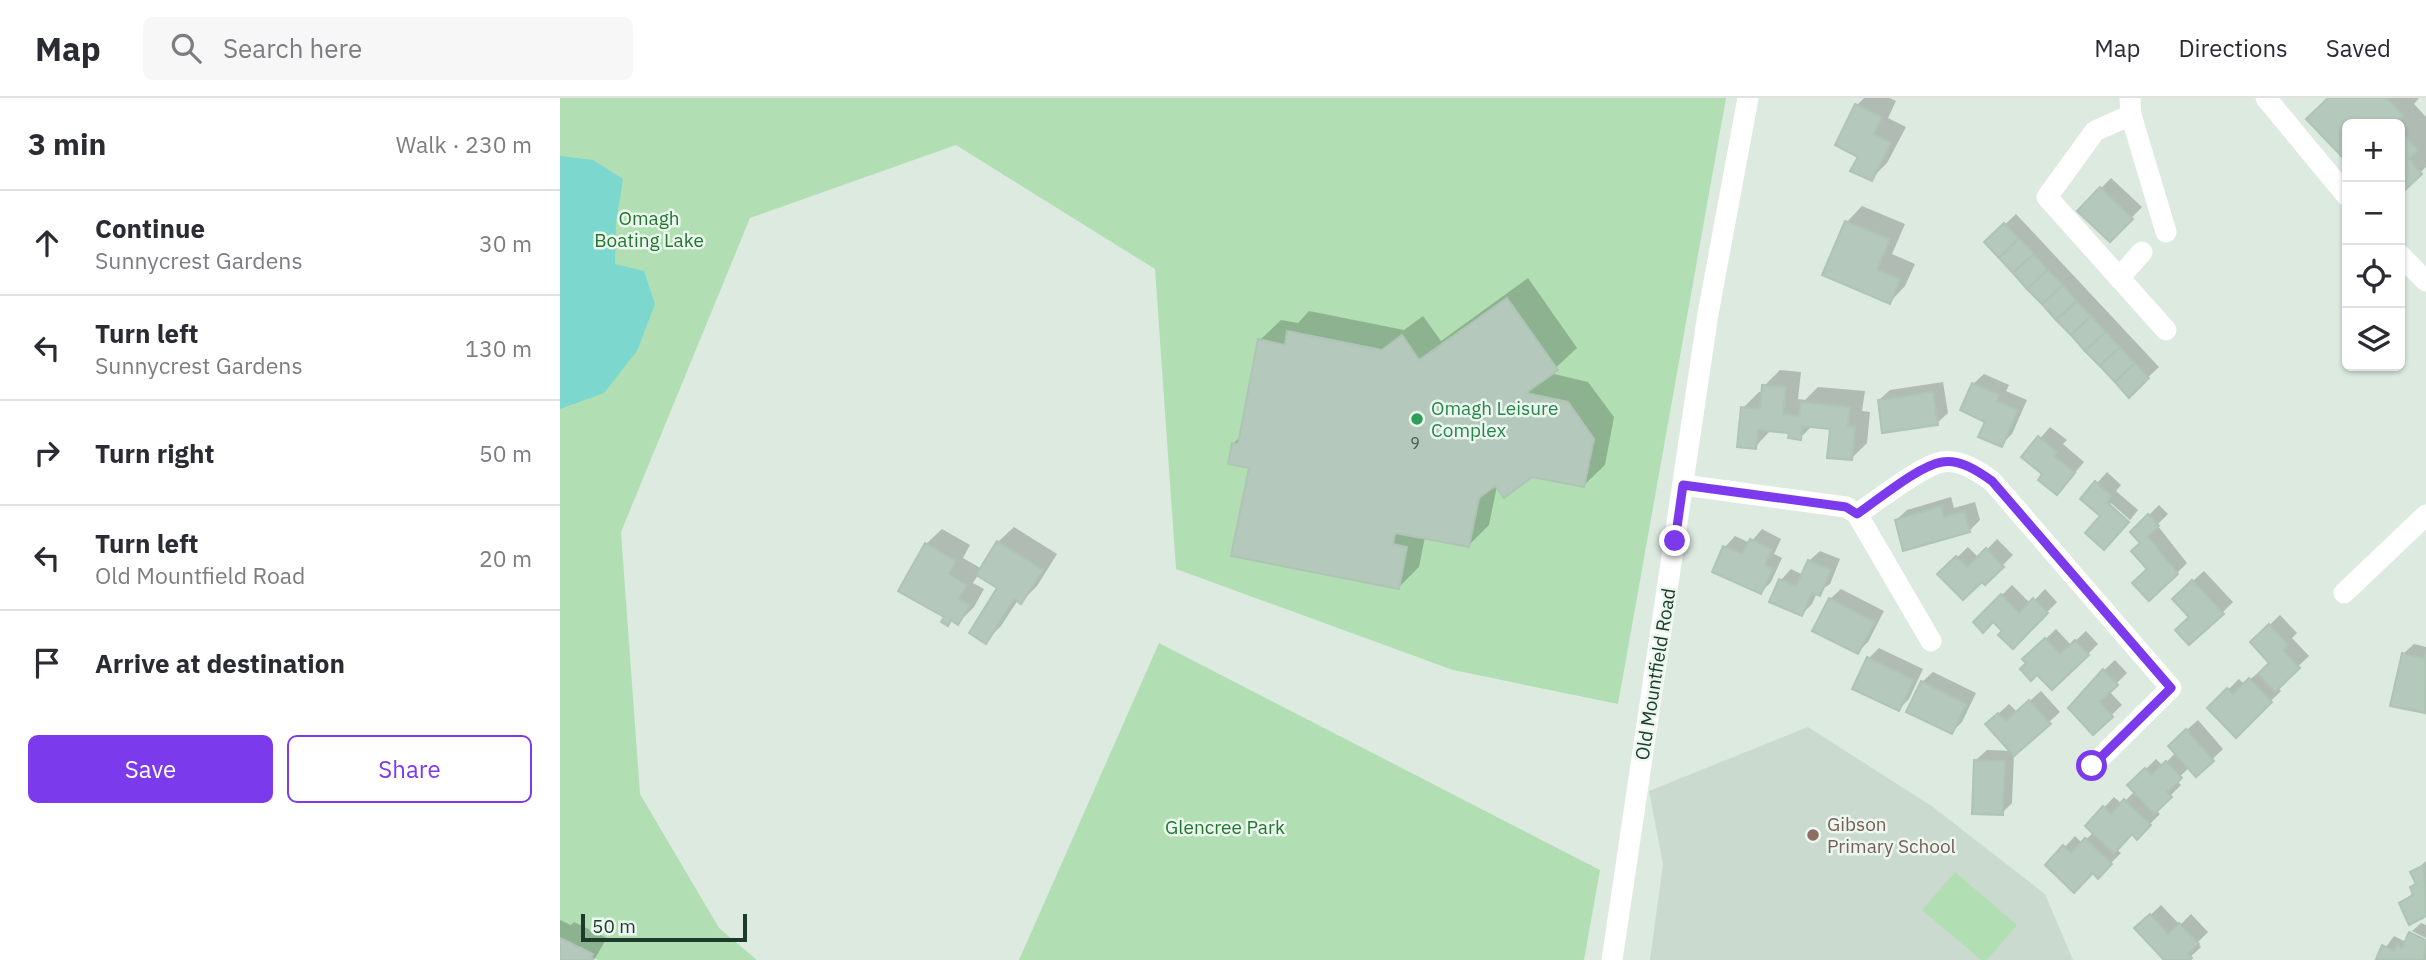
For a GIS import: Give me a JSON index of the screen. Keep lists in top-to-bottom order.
{
  "streets": {
    "street": ["Old Mountfield Road"]
  },
  "parks": ["Omagh Boating Lake", "Glencree Park"],
  "places": ["Omagh Leisure Complex", "Gibson Primary School"],
  "house_numbers": ["9"],
  "scale_bar": "50 m",
  "page": {
    "header": "Map",
    "search": "Search here",
    "nav": ["Map", "Directions", "Saved"],
    "heading": ["3 min", "Walk · 230 m"],
    "map_buttons": ["+", "−"],
    "list": [
      ["Continue", "Sunnycrest Gardens", "30 m"],
      ["Turn left", "Sunnycrest Gardens", "130 m"],
      ["Turn right", "50 m"],
      ["Turn left", "Old Mountfield Road", "20 m"],
      "Arrive at destination"
    ],
    "buttons": ["Save", "Share"],
    "scale": "50 m"
  }
}
